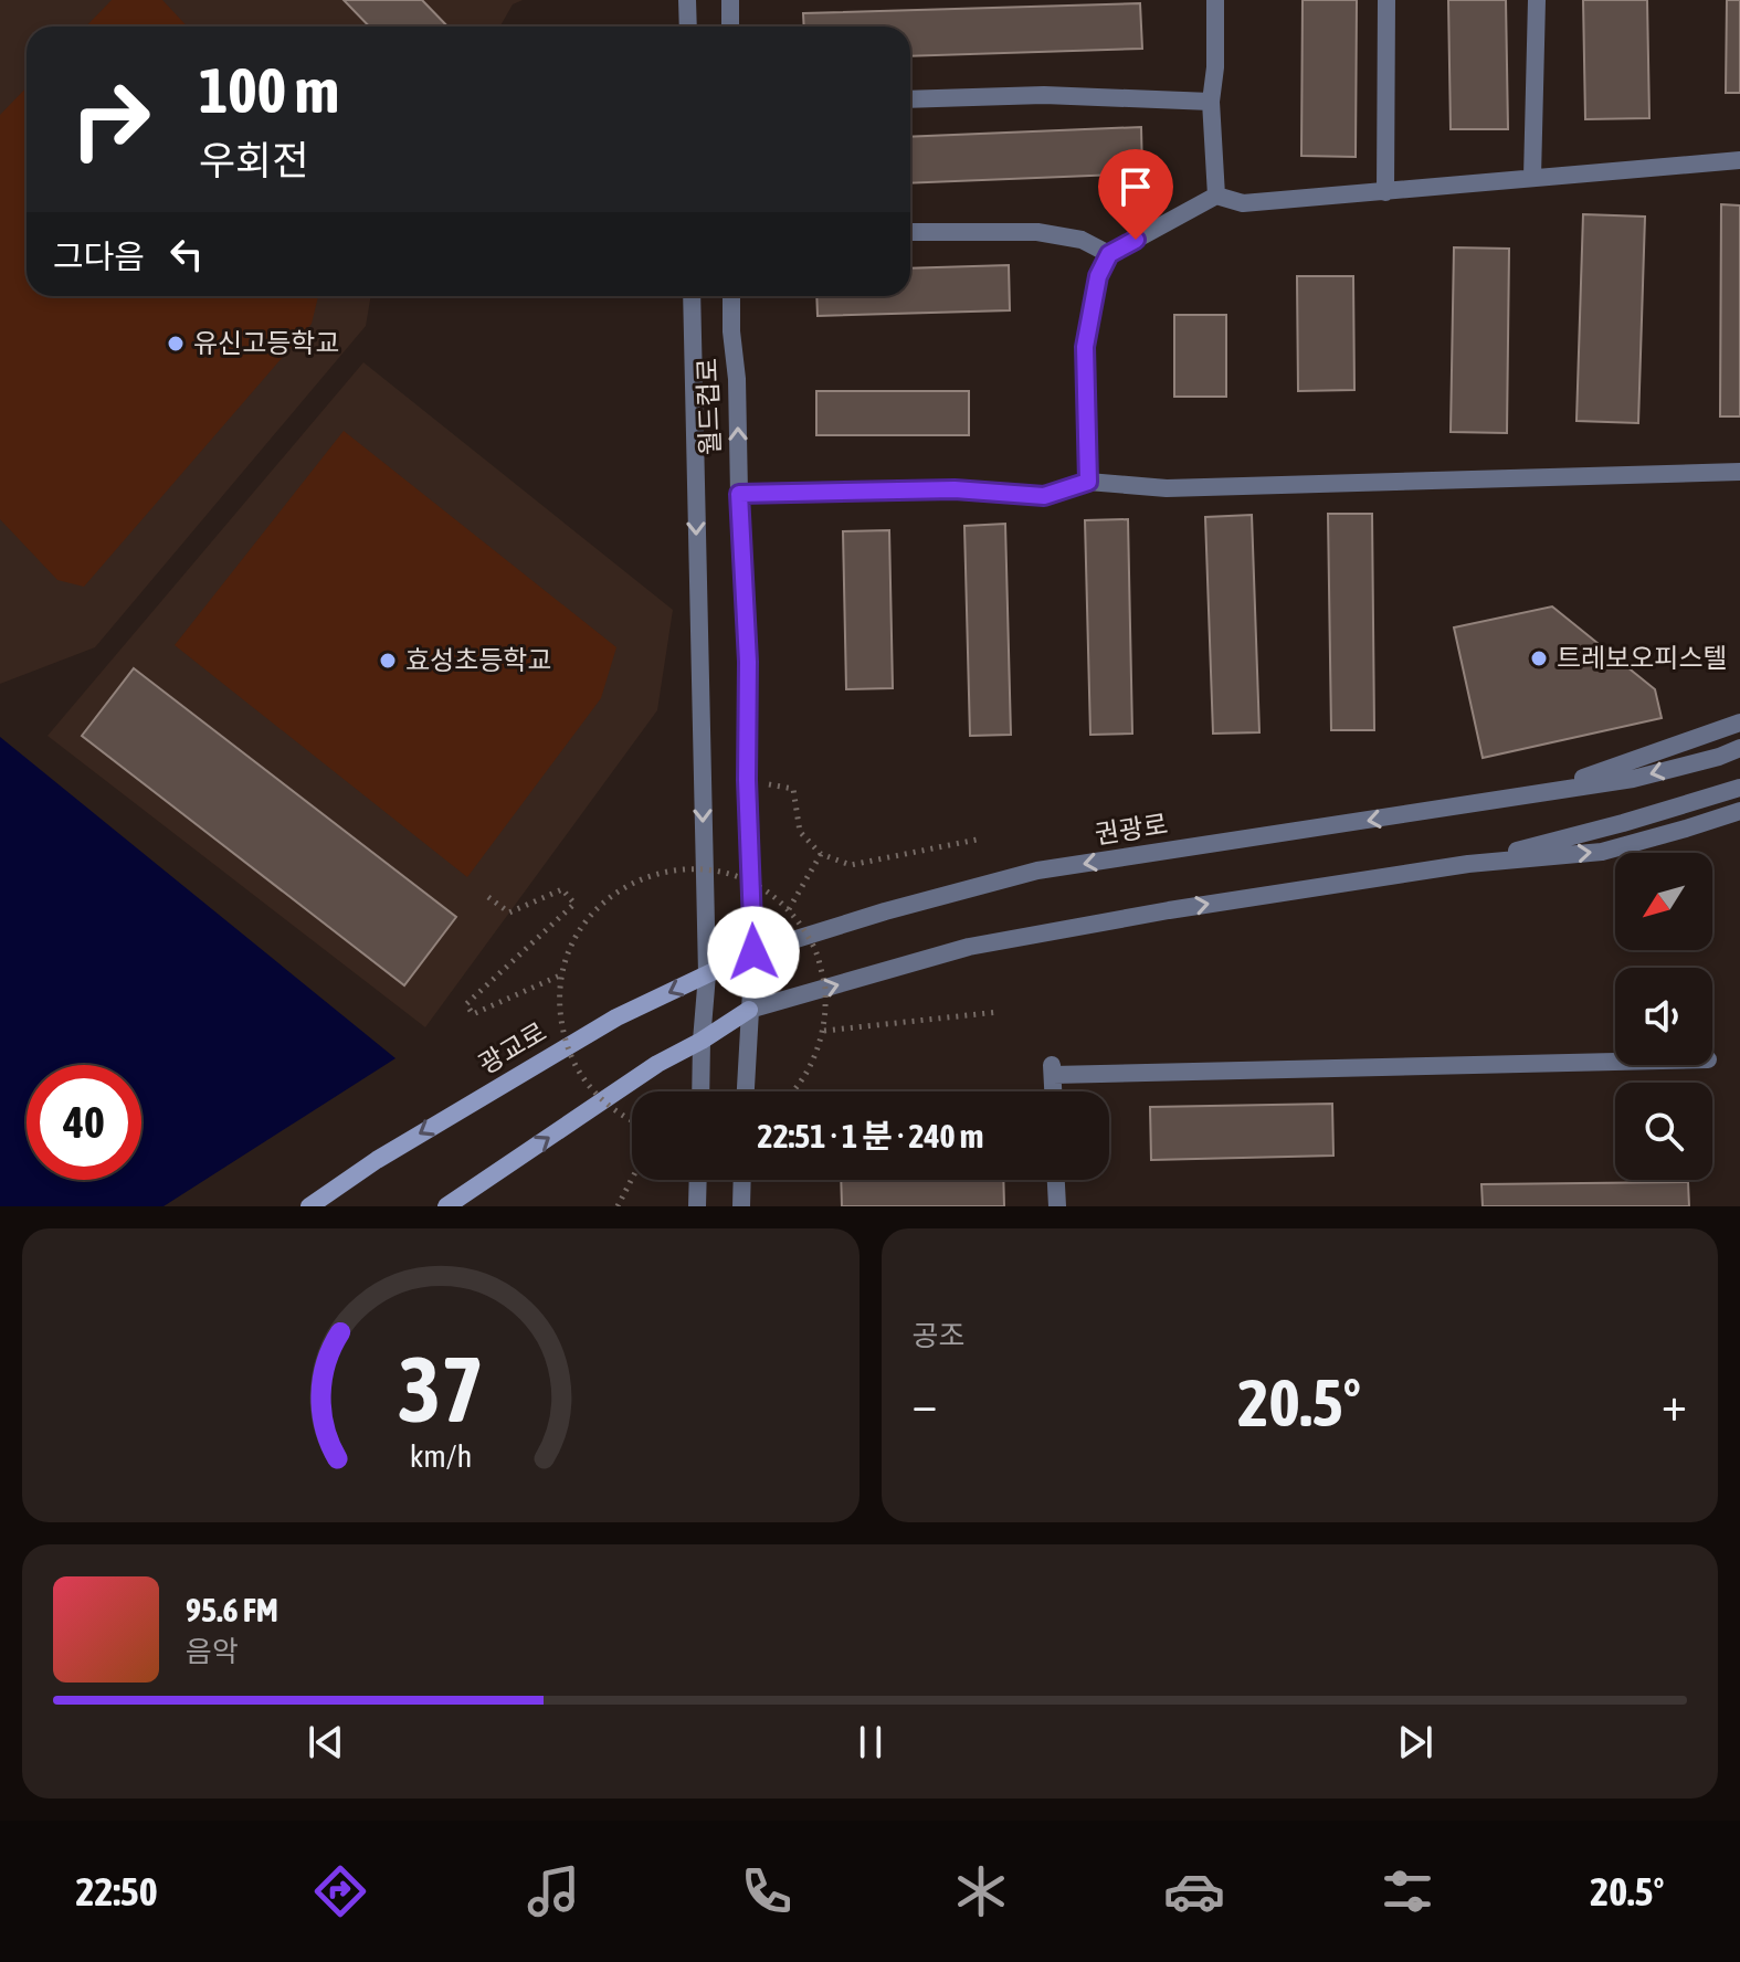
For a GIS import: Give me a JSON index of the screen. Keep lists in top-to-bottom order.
{
  "streets": {
    "main road": ["광교로"],
    "street": ["월드컵로", "권광로"]
  },
  "crossings": [
    ["월드컵로", "권광로"],
    ["월드컵로", "광교로"],
    ["권광로", "광교로"]
  ],
  "places": ["유신고등학교", "트레보오피스텔", "효성초등학교"],
  "north": "bottom left",
  "page": {
    "turn": ["100 m", "우회전"],
    "then": "그다음",
    "limit": "40",
    "trip": "22:51 · 1 분 · 240 m",
    "tile": "공조",
    "heat": ["−", "20.5°", "+"],
    "song": ["95.6 FM", "음악"],
    "tabs": ["22:50", "20.5°"],
    "gauge": ["37", "km/h"]
  }
}
